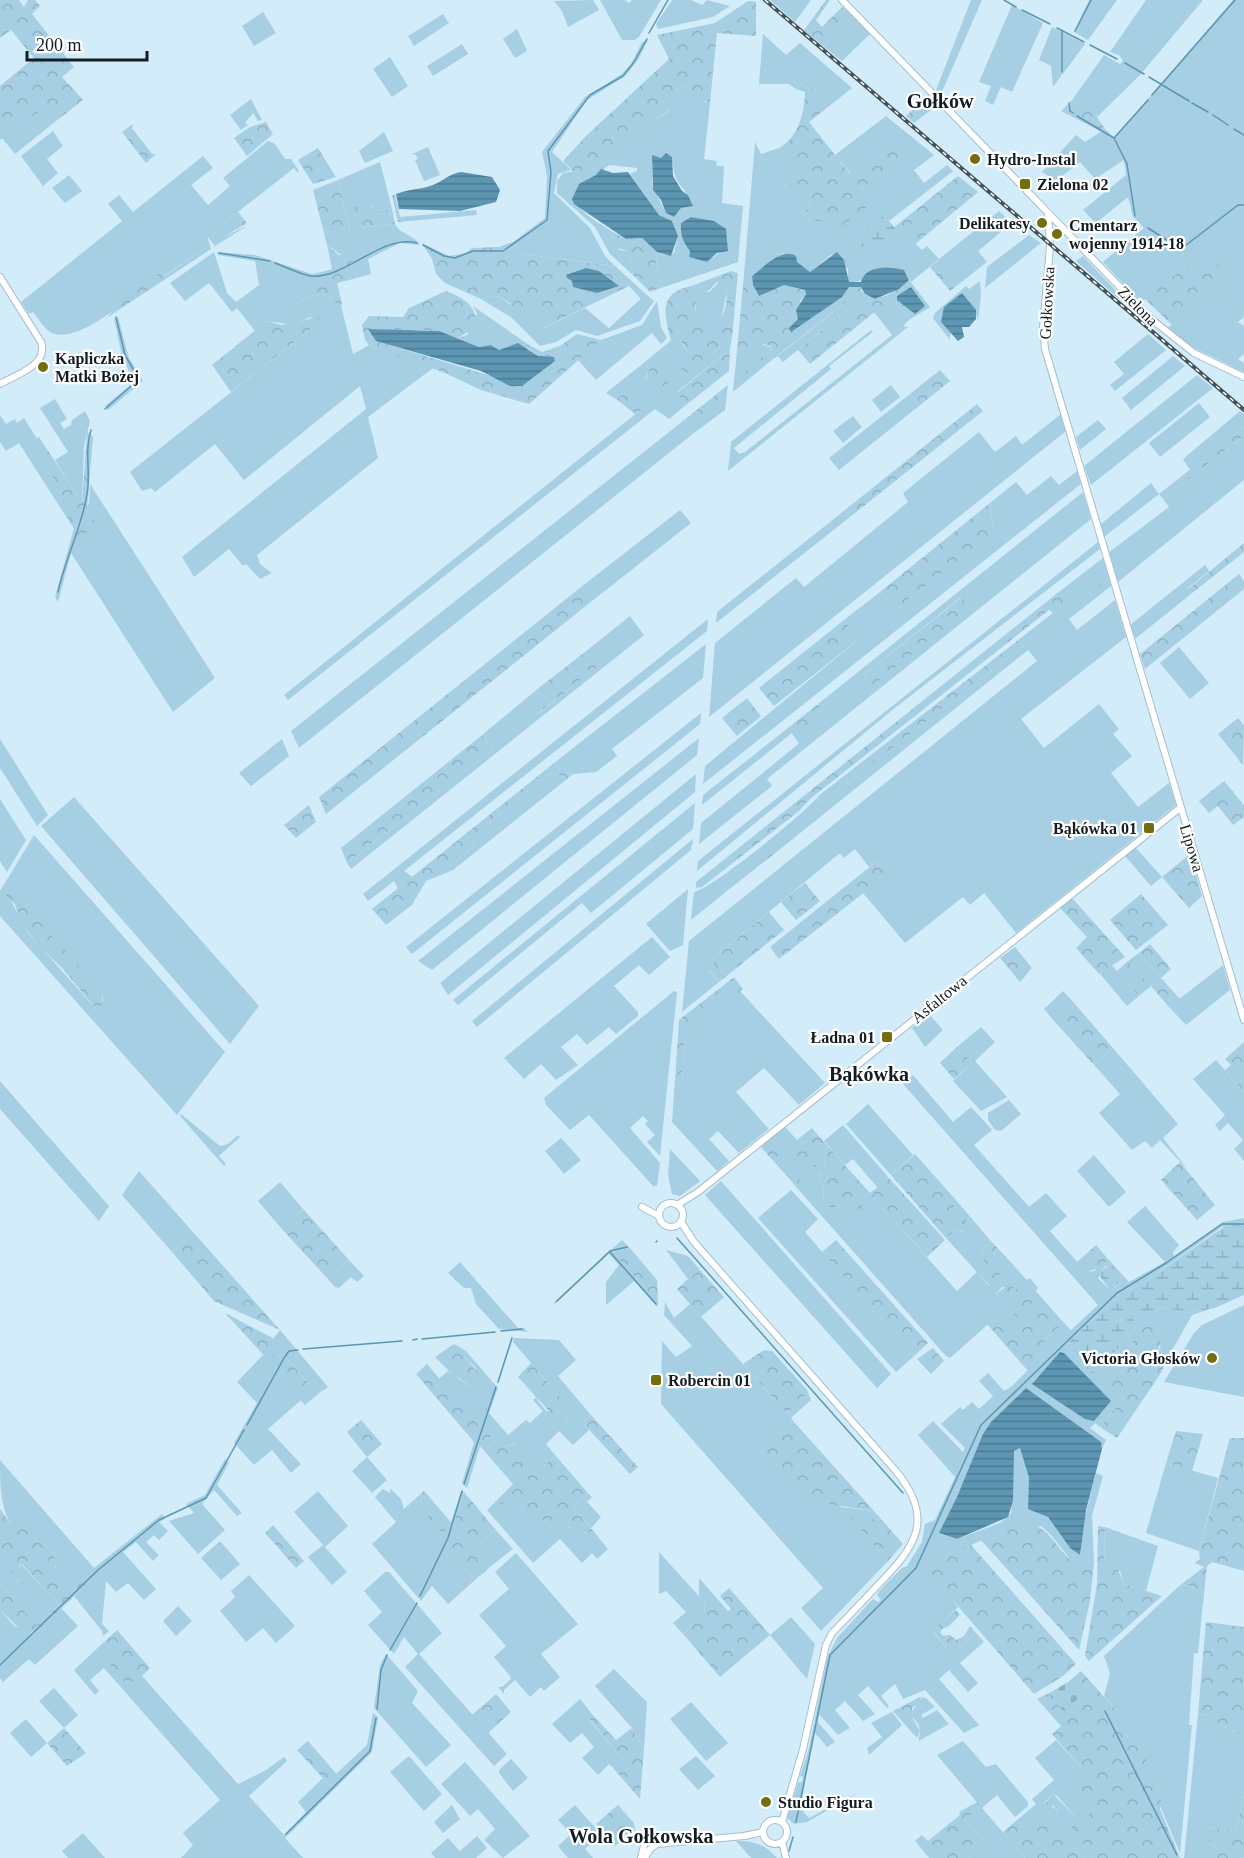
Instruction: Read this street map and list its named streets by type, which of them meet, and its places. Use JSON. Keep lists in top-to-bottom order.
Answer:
{
  "streets": {
    "street": [
      "Gołkowska",
      "Zielona",
      "Lipowa",
      "Asfaltowa"
    ]
  },
  "crossings": [
    ["Gołkowska", "Zielona"],
    ["Gołkowska", "Lipowa"],
    ["Lipowa", "Asfaltowa"]
  ],
  "districts": ["Gołków", "Bąkówka", "Wola Gołkowska"],
  "places": {
    "other": [
      "Hydro-Instal",
      "Delikatesy",
      "Cmentarz wojenny 1914-18",
      "Kapliczka Matki Bożej",
      "Victoria Głosków",
      "Studio Figura"
    ],
    "transit": [
      "Zielona 02",
      "Bąkówka 01",
      "Ładna 01",
      "Robercin 01"
    ]
  },
  "scale_bar": "200 m"
}
